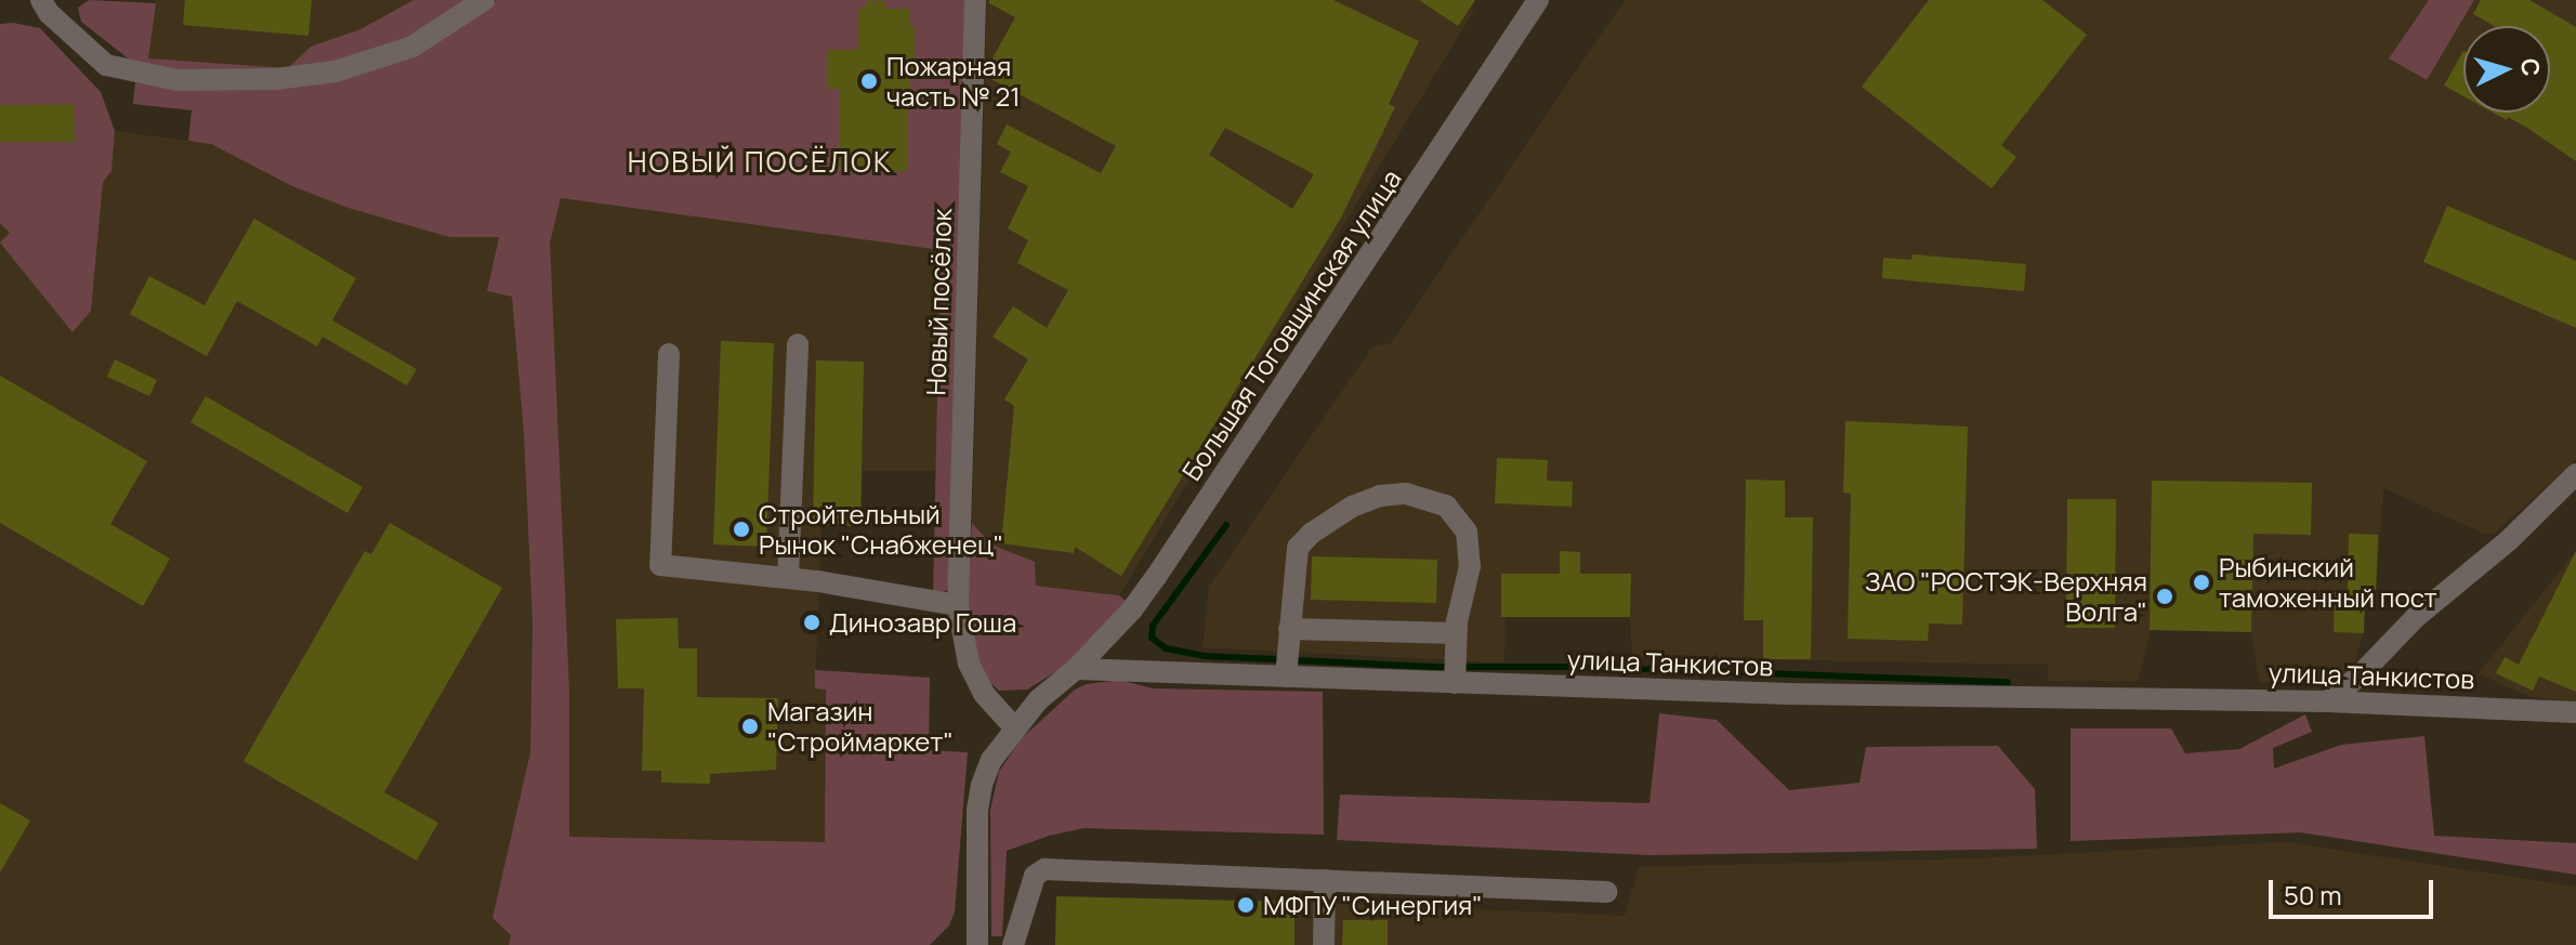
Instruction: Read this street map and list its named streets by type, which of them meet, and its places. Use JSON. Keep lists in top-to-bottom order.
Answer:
{
  "streets": {
    "street": ["Новый посёлок", "Большая Тоговщинская улица", "улица Танкистов"]
  },
  "crossings": [
    ["Большая Тоговщинская улица", "улица Танкистов"]
  ],
  "districts": ["НОВЫЙ ПОСЁЛОК"],
  "places": [
    "Пожарная часть № 21",
    "Стройтельный Рынок \"Снабженец\"",
    "Рыбинский таможенный пост",
    "ЗАО \"РОСТЭК-Верхняя Волга\"",
    "Динозавр Гоша",
    "Магазин \"Строймаркет\"",
    "МФПУ \"Синергия\""
  ],
  "scale_bar": "50 m",
  "north": "right"
}
